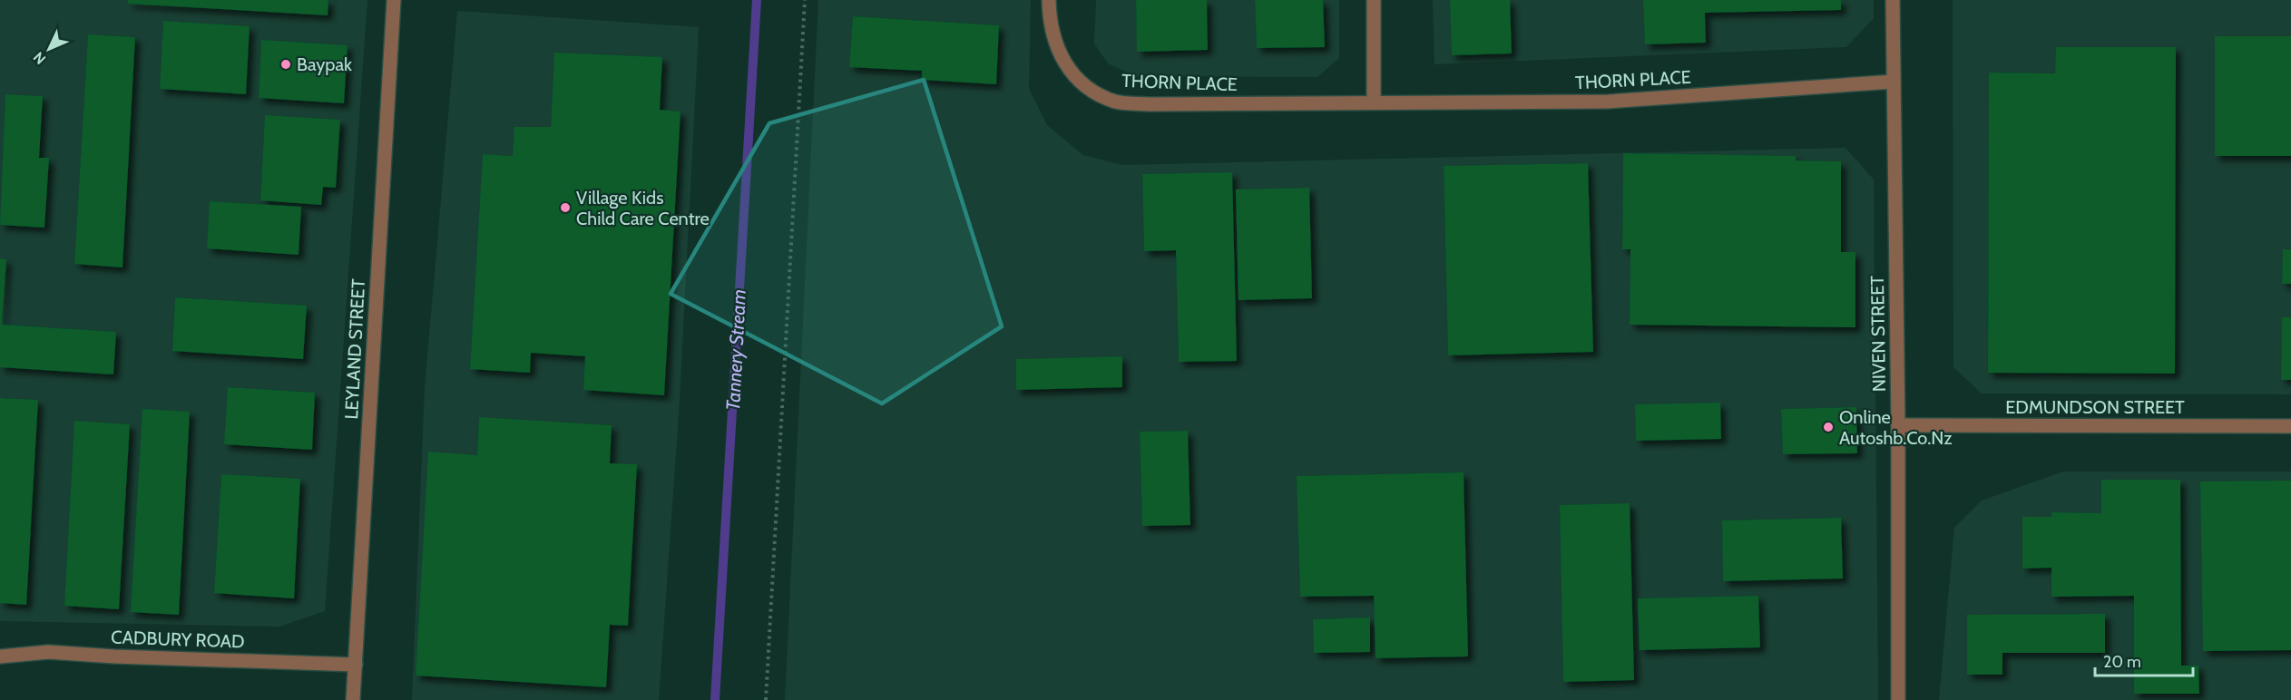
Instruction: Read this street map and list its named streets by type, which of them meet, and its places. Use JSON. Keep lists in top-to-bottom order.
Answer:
{
  "streets": {
    "street": [
      "THORN PLACE",
      "NIVEN STREET",
      "LEYLAND STREET",
      "EDMUNDSON STREET",
      "CADBURY ROAD"
    ]
  },
  "crossings": [
    ["THORN PLACE", "NIVEN STREET"],
    ["NIVEN STREET", "EDMUNDSON STREET"],
    ["LEYLAND STREET", "CADBURY ROAD"]
  ],
  "water": ["Tannery Stream"],
  "places": ["Baypak", "Village Kids Child Care Centre", "Online Autoshb.Co.Nz"],
  "scale_bar": "20 m",
  "north": "bottom left"
}
